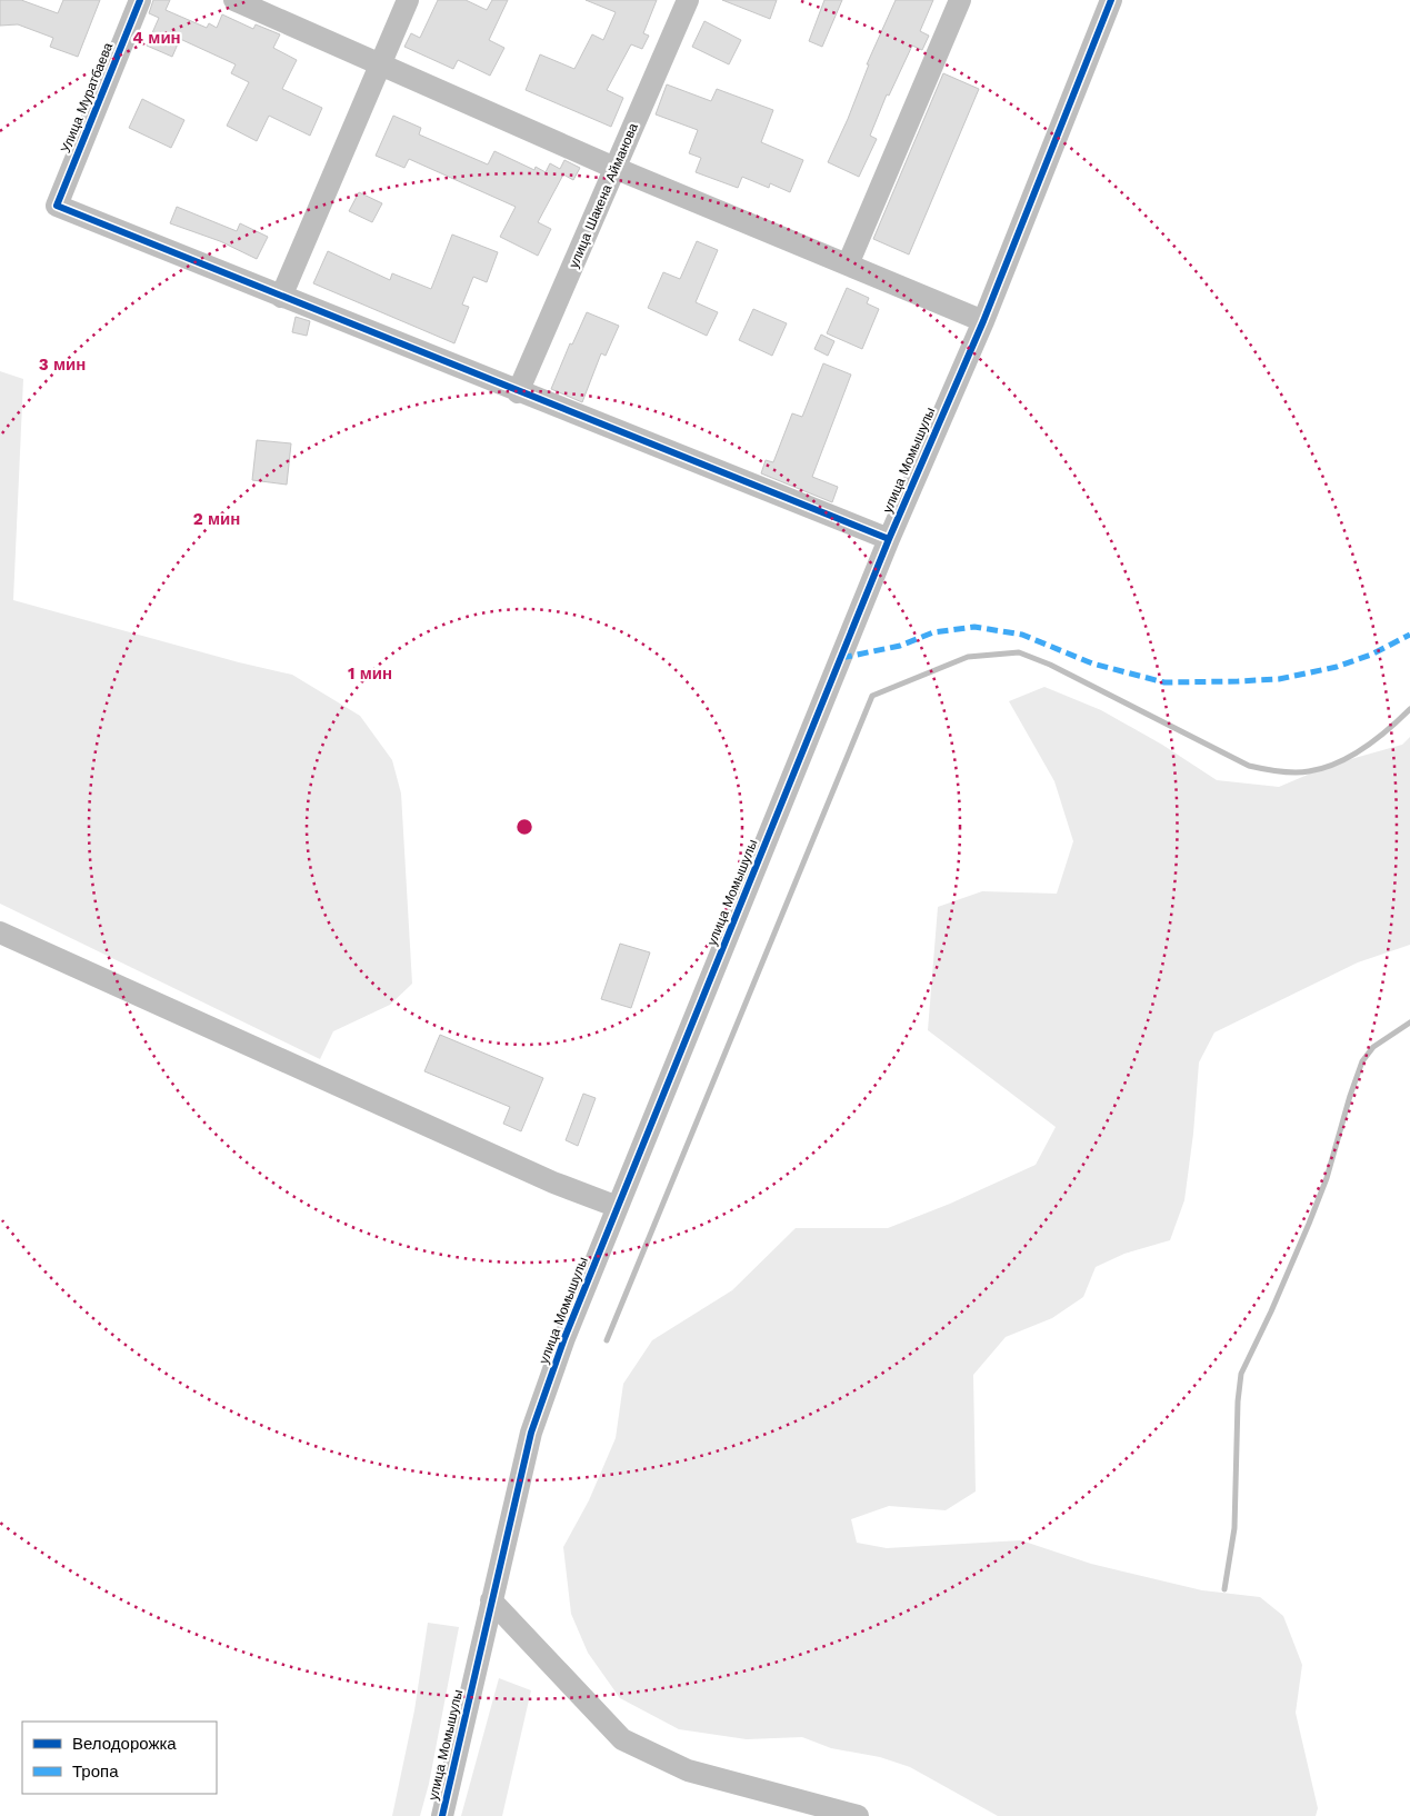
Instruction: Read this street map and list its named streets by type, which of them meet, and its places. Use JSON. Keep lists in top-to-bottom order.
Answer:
{
  "streets": {
    "street": ["Улица Муратбаева", "улица Шакена Айманова", "улица Момышулы"]
  },
  "legend": ["Велодорожка", "Тропа"],
  "rings": [
    "4 мин",
    "3 мин",
    "2 мин",
    "1 мин"
  ]
}
